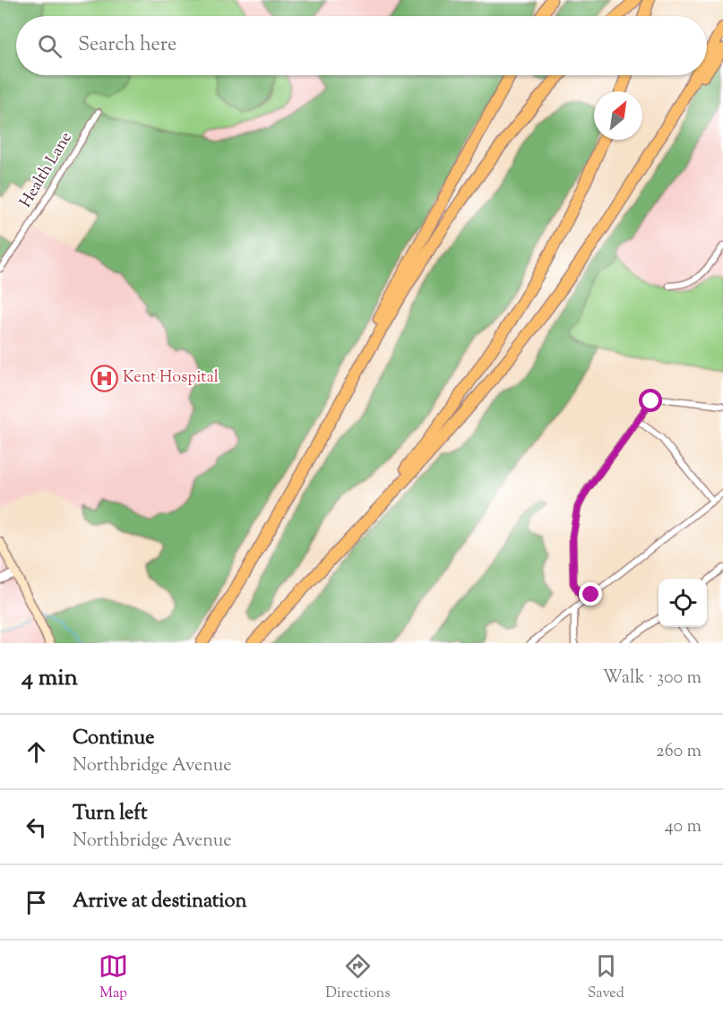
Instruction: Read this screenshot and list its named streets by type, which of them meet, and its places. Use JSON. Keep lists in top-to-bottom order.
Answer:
{
  "streets": {
    "street": ["Health Lane"]
  },
  "places": {
    "hospital": ["Kent Hospital"]
  },
  "north": "top right",
  "page": {
    "search": "Search here",
    "heading": ["4 min", "Walk · 300 m"],
    "list": [
      ["Continue", "Northbridge Avenue", "260 m"],
      ["Turn left", "Northbridge Avenue", "40 m"],
      "Arrive at destination"
    ],
    "nav": ["Map", "Directions", "Saved"]
  }
}
